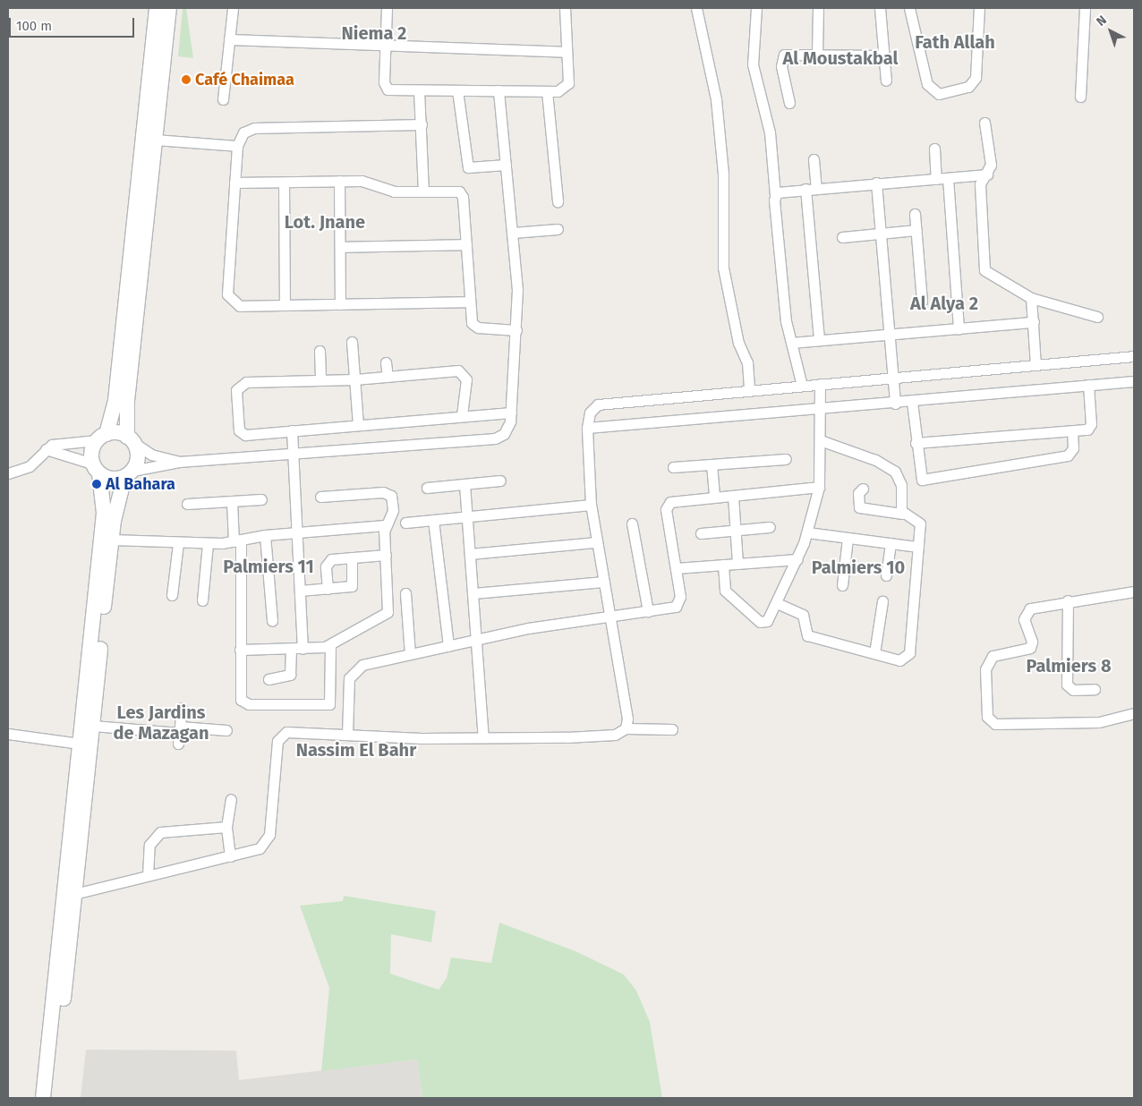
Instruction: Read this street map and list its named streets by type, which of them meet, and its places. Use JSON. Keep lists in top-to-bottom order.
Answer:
{
  "districts": [
    "Niema 2",
    "Fath Allah",
    "Al Moustakbal",
    "Lot. Jnane",
    "Al Alya 2",
    "Palmiers 11",
    "Palmiers 10",
    "Palmiers 8",
    "Les Jardins de Mazagan",
    "Nassim El Bahr"
  ],
  "places": ["Café Chaimaa", "Al Bahara"],
  "scale_bar": "100 m",
  "north": "top left"
}
